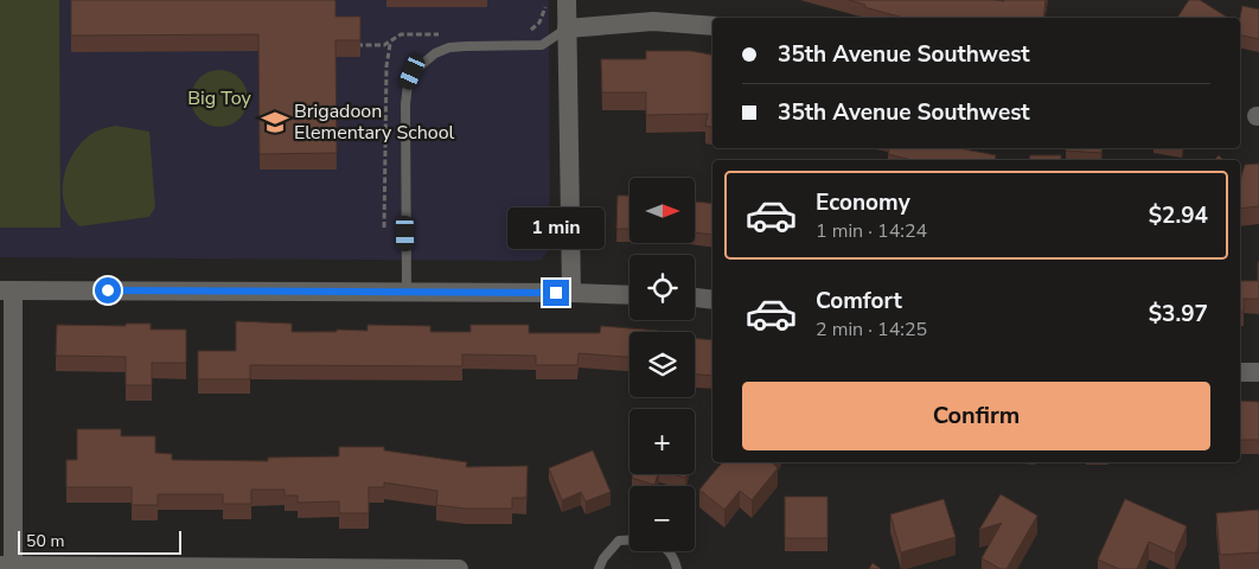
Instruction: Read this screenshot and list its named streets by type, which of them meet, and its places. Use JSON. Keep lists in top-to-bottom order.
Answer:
{
  "parks": ["Big Toy"],
  "places": {
    "school or university": ["Brigadoon Elementary School"]
  },
  "scale_bar": "50 m",
  "north": "right",
  "page": {
    "banner": ["35th Avenue Southwest", "35th Avenue Southwest"],
    "list": [
      {
        "name": "Economy",
        "note": "1 min · 14:24",
        "value": "$2.94"
      },
      {
        "name": "Comfort",
        "note": "2 min · 14:25",
        "value": "$3.97"
      }
    ],
    "map_buttons": ["+", "−"],
    "bubble": "1 min",
    "buttons": "Confirm",
    "scale": "50 m"
  }
}
